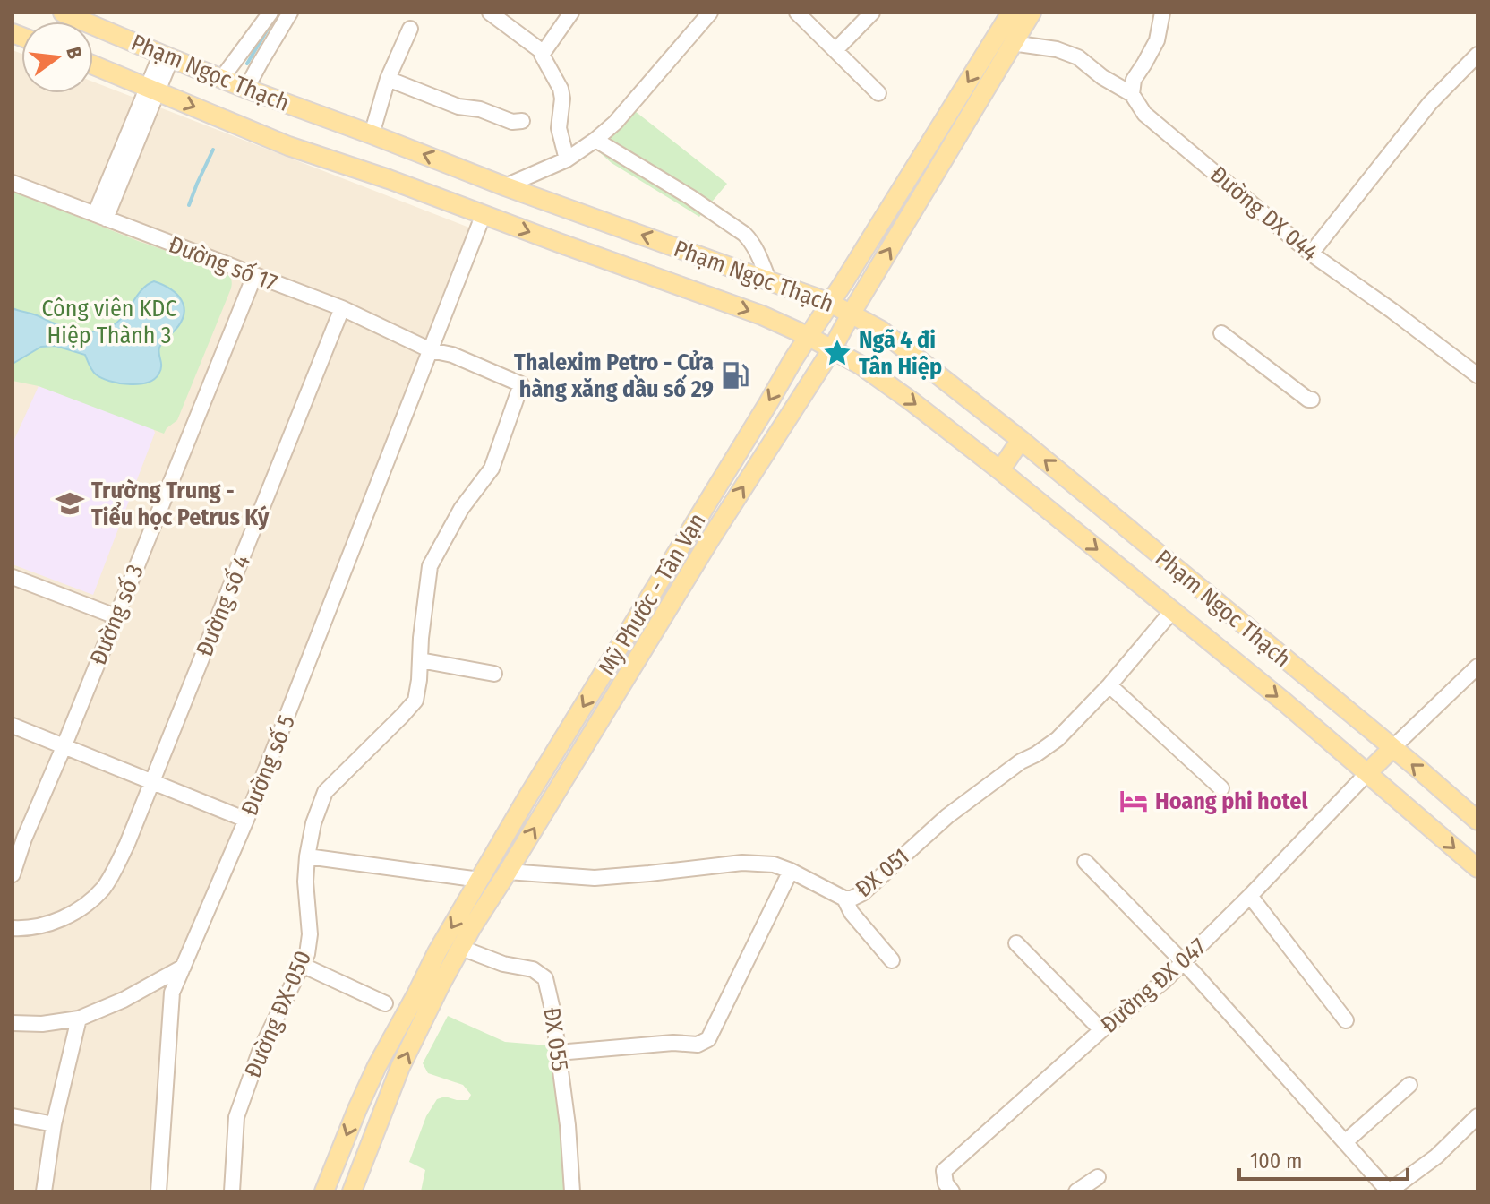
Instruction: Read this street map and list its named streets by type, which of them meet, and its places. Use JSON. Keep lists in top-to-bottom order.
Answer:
{
  "streets": {
    "main road": ["Phạm Ngọc Thạch", "Mỹ Phước - Tân Vạn"],
    "street": [
      "Đường DX 044",
      "Đường số 17",
      "Đường số 4",
      "Đường số 3",
      "Đường số 5",
      "ĐX 051",
      "Đường ĐX 047",
      "Đường ĐX-050",
      "ĐX 055"
    ]
  },
  "crossings": [
    ["Phạm Ngọc Thạch", "Mỹ Phước - Tân Vạn"],
    ["Phạm Ngọc Thạch", "Đường số 5"],
    ["Phạm Ngọc Thạch", "ĐX 051"],
    ["Phạm Ngọc Thạch", "Đường ĐX 047"],
    ["Đường số 17", "Đường số 4"],
    ["Đường số 17", "Đường số 3"],
    ["Đường số 17", "Đường số 5"],
    ["Đường số 17", "Đường ĐX-050"],
    ["Mỹ Phước - Tân Vạn", "ĐX 051"],
    ["Mỹ Phước - Tân Vạn", "ĐX 055"]
  ],
  "parks": ["Công viên KDC Hiệp Thành 3"],
  "places": {
    "place": ["Ngã 4 đi Tân Hiệp"],
    "fuel station": ["Thalexim Petro - Cửa hàng xăng dầu số 29"],
    "school or university": ["Trường Trung - Tiểu học Petrus Ký"],
    "hotel": ["Hoang phi hotel"]
  },
  "scale_bar": "100 m",
  "north": "right"
}
